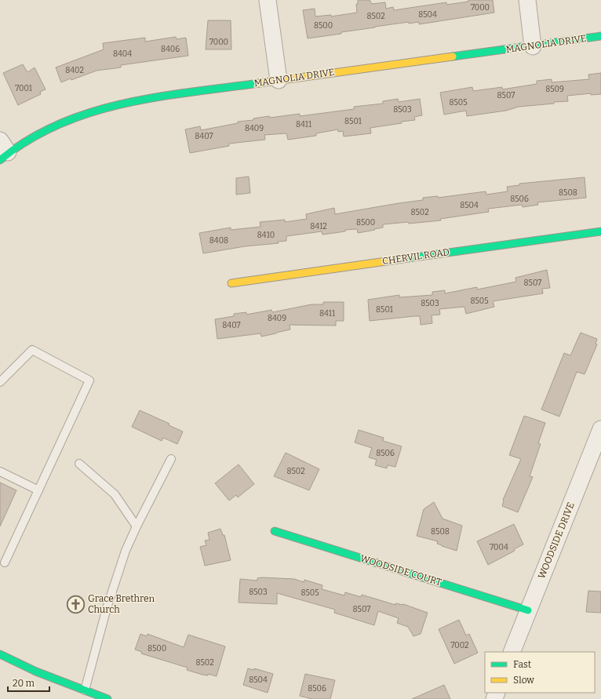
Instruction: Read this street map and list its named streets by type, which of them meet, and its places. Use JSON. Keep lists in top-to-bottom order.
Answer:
{
  "streets": {
    "street": [
      "MAGNOLIA DRIVE",
      "CHERVIL ROAD",
      "WOODSIDE DRIVE",
      "WOODSIDE COURT"
    ]
  },
  "crossings": [
    ["WOODSIDE DRIVE", "WOODSIDE COURT"]
  ],
  "places": {
    "church": ["Grace Brethren Church"]
  },
  "house_numbers": [
    "7000",
    "8504",
    "8502",
    "8500",
    "7000",
    "8406",
    "8404",
    "8402",
    "7001",
    "8509",
    "8507",
    "8505",
    "8503",
    "8501",
    "8411",
    "8409",
    "8407",
    "8508",
    "8506",
    "8504",
    "8502",
    "8500",
    "8412",
    "8410",
    "8408",
    "8507",
    "8505",
    "8503",
    "8501",
    "8411",
    "8409",
    "8407",
    "8506",
    "8502",
    "8508",
    "7004",
    "8503",
    "8505",
    "8507",
    "7002",
    "8500",
    "8502",
    "8504",
    "8506"
  ],
  "legend": ["Fast", "Slow"],
  "scale_bar": "20 m"
}
